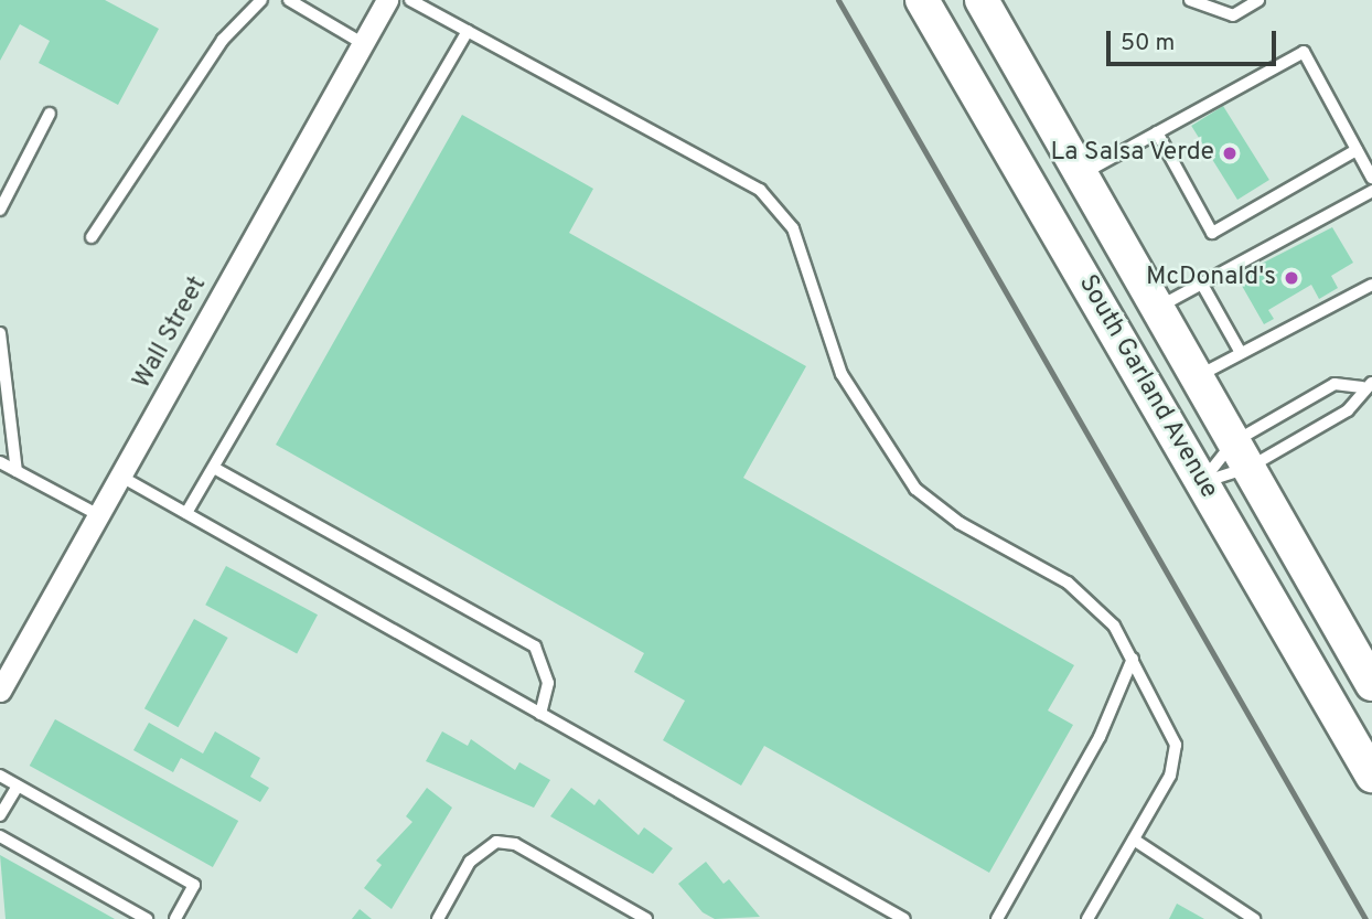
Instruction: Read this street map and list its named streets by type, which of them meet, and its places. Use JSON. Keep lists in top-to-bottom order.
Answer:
{
  "streets": {
    "main road": ["South Garland Avenue"],
    "street": ["Wall Street"]
  },
  "places": ["La Salsa Verde", "McDonald's"],
  "scale_bar": "50 m"
}
